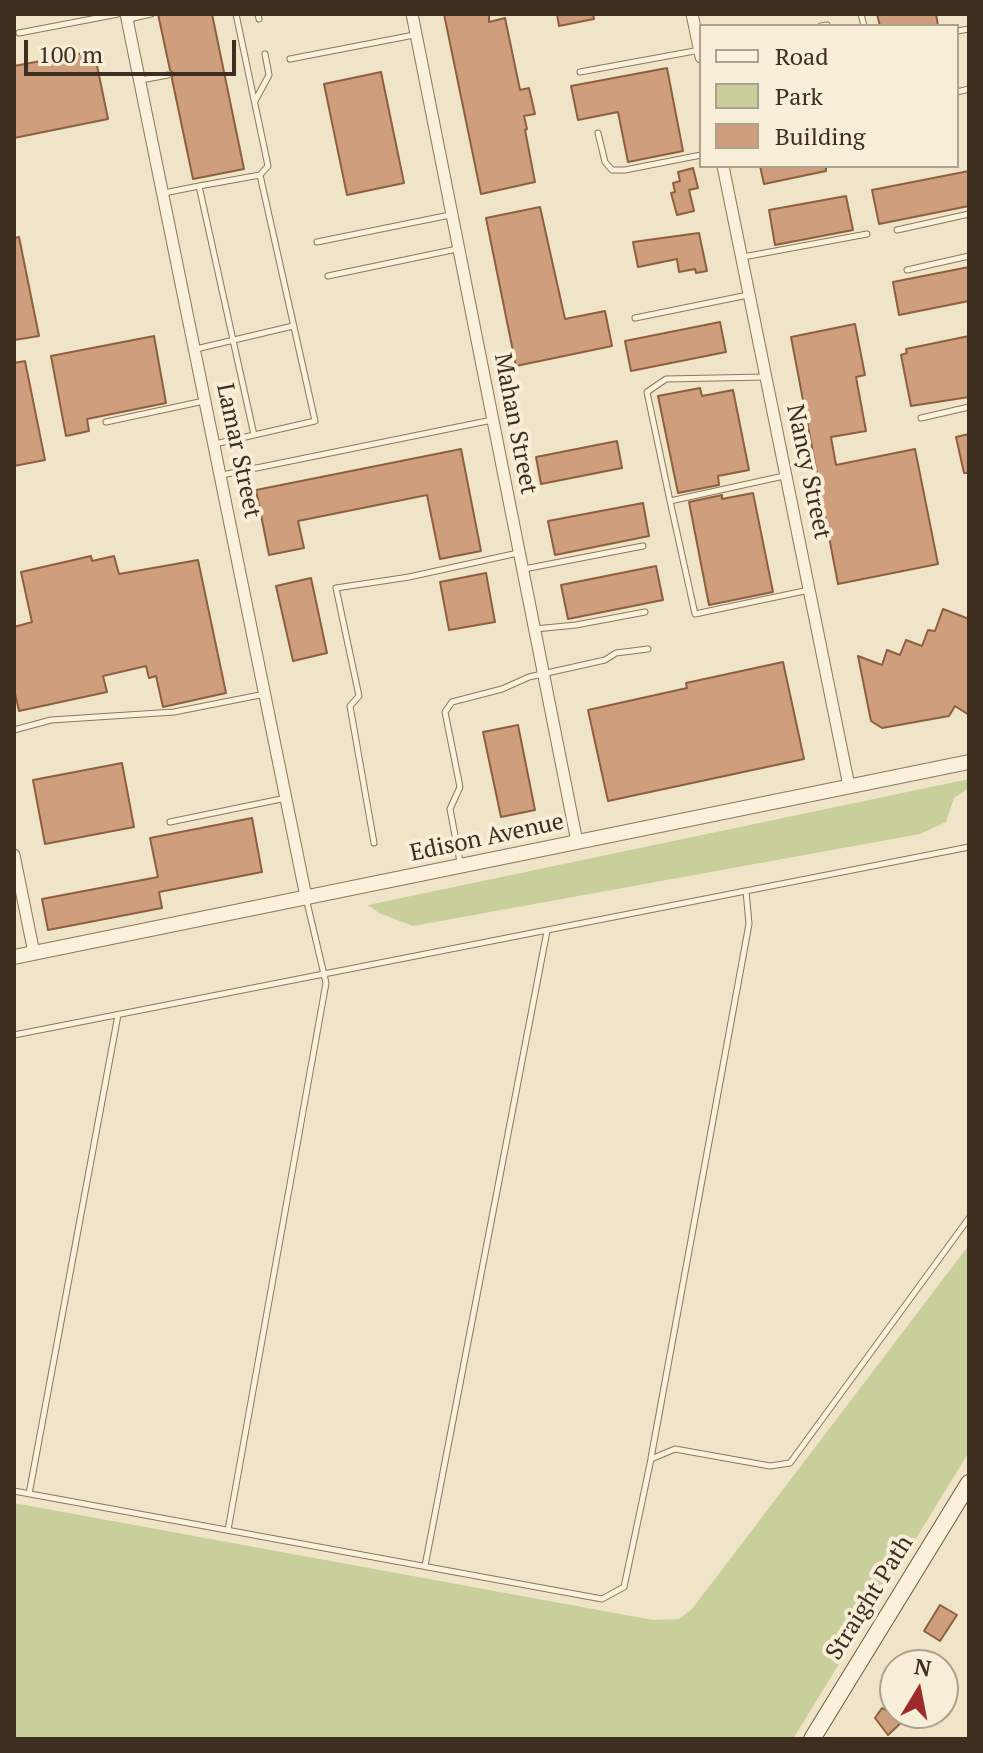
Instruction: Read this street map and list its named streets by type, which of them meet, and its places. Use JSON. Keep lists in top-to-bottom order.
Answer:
{
  "streets": {
    "main road": ["Straight Path"],
    "street": [
      "Mahan Street",
      "Lamar Street",
      "Nancy Street",
      "Edison Avenue"
    ]
  },
  "crossings": [
    ["Mahan Street", "Edison Avenue"],
    ["Lamar Street", "Edison Avenue"],
    ["Nancy Street", "Edison Avenue"]
  ],
  "legend": ["Road", "Park", "Building"],
  "scale_bar": "100 m",
  "north": "top"
}
